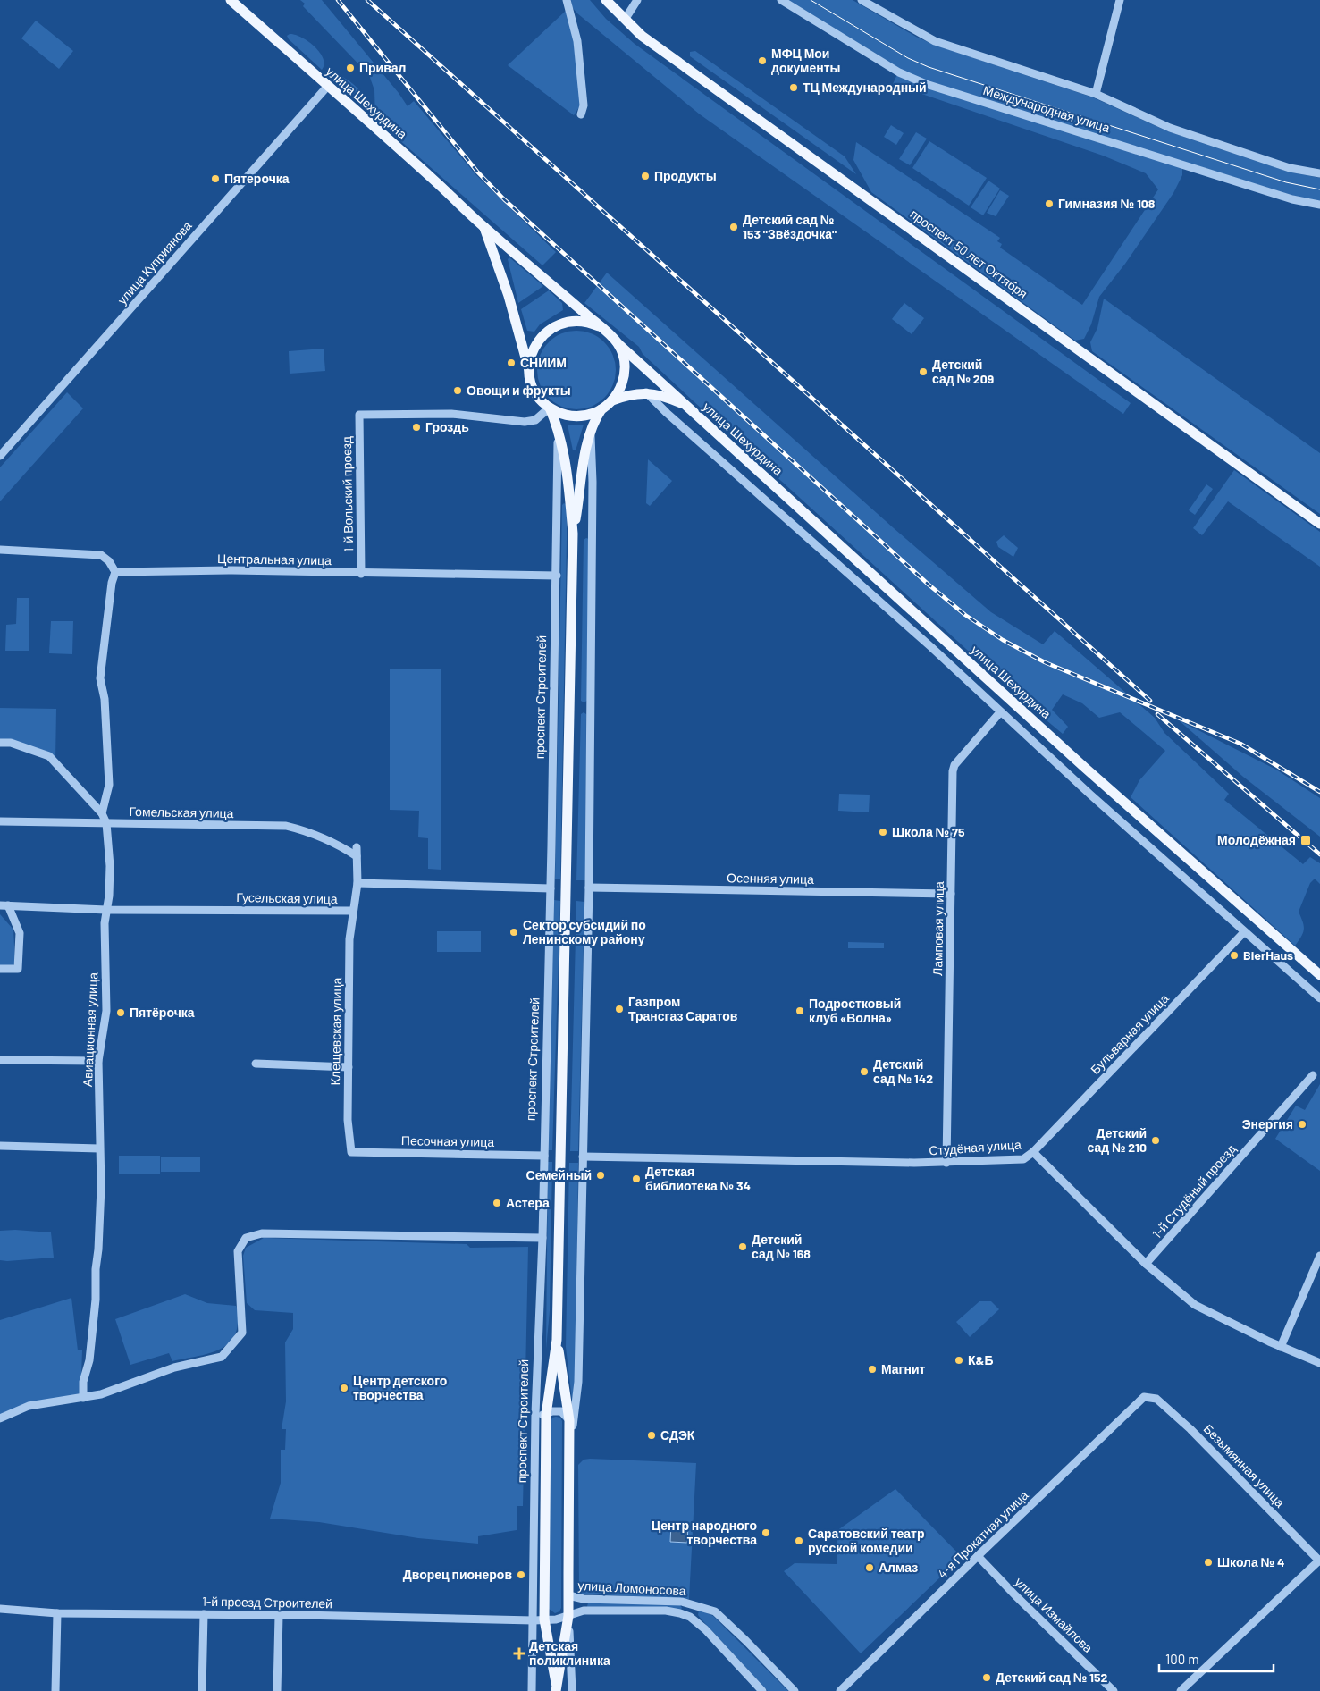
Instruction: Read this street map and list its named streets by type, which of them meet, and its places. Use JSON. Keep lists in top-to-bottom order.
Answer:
{
  "streets": {
    "main road": ["улица Шехурдина", "проспект 50 лет Октября", "проспект Строителей"],
    "street": [
      "Международная улица",
      "улица Куприянова",
      "1-й Вольский проезд",
      "Центральная улица",
      "Гомельская улица",
      "Осенняя улица",
      "Гусельская улица",
      "Ламповая улица",
      "Авиационная улица",
      "Клещевская улица",
      "Бульварная улица",
      "Песочная улица",
      "Студёная улица",
      "1-й Студёный проезд",
      "Безымянная улица",
      "4-я Прокатная улица",
      "улица Ломоносова",
      "1-й проезд Строителей",
      "улица Измайлова"
    ]
  },
  "crossings": [
    ["улица Шехурдина", "улица Куприянова"],
    ["улица Шехурдина", "1-й Вольский проезд"],
    ["улица Шехурдина", "проспект Строителей"],
    ["1-й Вольский проезд", "Центральная улица"],
    ["1-й Вольский проезд", "проспект Строителей"],
    ["Центральная улица", "проспект Строителей"],
    ["проспект Строителей", "Осенняя улица"],
    ["проспект Строителей", "Песочная улица"],
    ["проспект Строителей", "Студёная улица"],
    ["проспект Строителей", "улица Ломоносова"],
    ["проспект Строителей", "1-й проезд Строителей"],
    ["Гомельская улица", "Авиационная улица"],
    ["Осенняя улица", "Ламповая улица"],
    ["Гусельская улица", "Авиационная улица"],
    ["Гусельская улица", "Клещевская улица"],
    ["Ламповая улица", "Студёная улица"],
    ["Клещевская улица", "Песочная улица"],
    ["Бульварная улица", "Студёная улица"],
    ["Студёная улица", "1-й Студёный проезд"],
    ["Безымянная улица", "4-я Прокатная улица"],
    ["4-я Прокатная улица", "улица Измайлова"],
    ["улица Ломоносова", "1-й проезд Строителей"]
  ],
  "places": {
    "other": [
      "МФЦ Мои документы",
      "Привал",
      "ТЦ Международный",
      "Продукты",
      "Пятерочка",
      "Гимназия № 108",
      "Детский сад № 153 \"Звёздочка\"",
      "СНИИМ",
      "Детский сад № 209",
      "Овощи и фрукты",
      "Гроздь",
      "Школа № 75",
      "Сектор субсидий по Ленинскому району",
      "BierHaus",
      "Газпром Трансгаз Саратов",
      "Подростковый клуб «Волна»",
      "Пятёрочка",
      "Детский сад № 142",
      "Энергия",
      "Детский сад № 210",
      "Семейный",
      "Детская библиотека № 34",
      "Астера",
      "Детский сад № 168",
      "К&Б",
      "Магнит",
      "Центр детского творчества",
      "СДЭК",
      "Центр народного творчества",
      "Саратовский театр русской комедии",
      "Школа № 4",
      "Алмаз",
      "Дворец пионеров",
      "Детский сад № 152"
    ],
    "transit": ["Молодёжная"],
    "health": ["Детская поликлиника"]
  },
  "scale_bar": "100 m"
}
